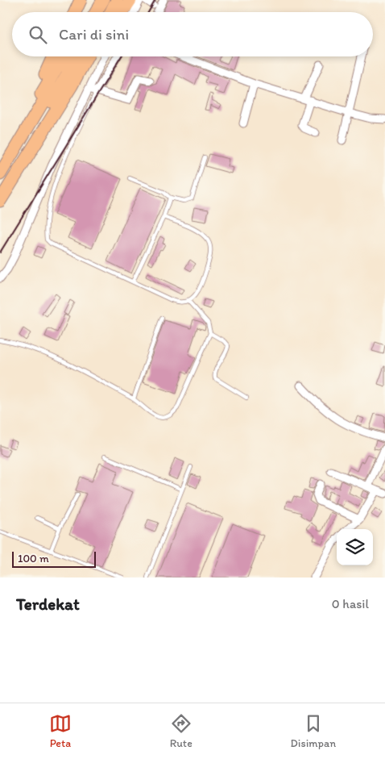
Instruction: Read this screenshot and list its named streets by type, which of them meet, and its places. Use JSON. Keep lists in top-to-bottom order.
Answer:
{
  "scale_bar": "100 m",
  "page": {
    "search": "Cari di sini",
    "scale": "100 m",
    "heading": ["Terdekat", "0 hasil"],
    "nav": ["Peta", "Rute", "Disimpan"]
  }
}
